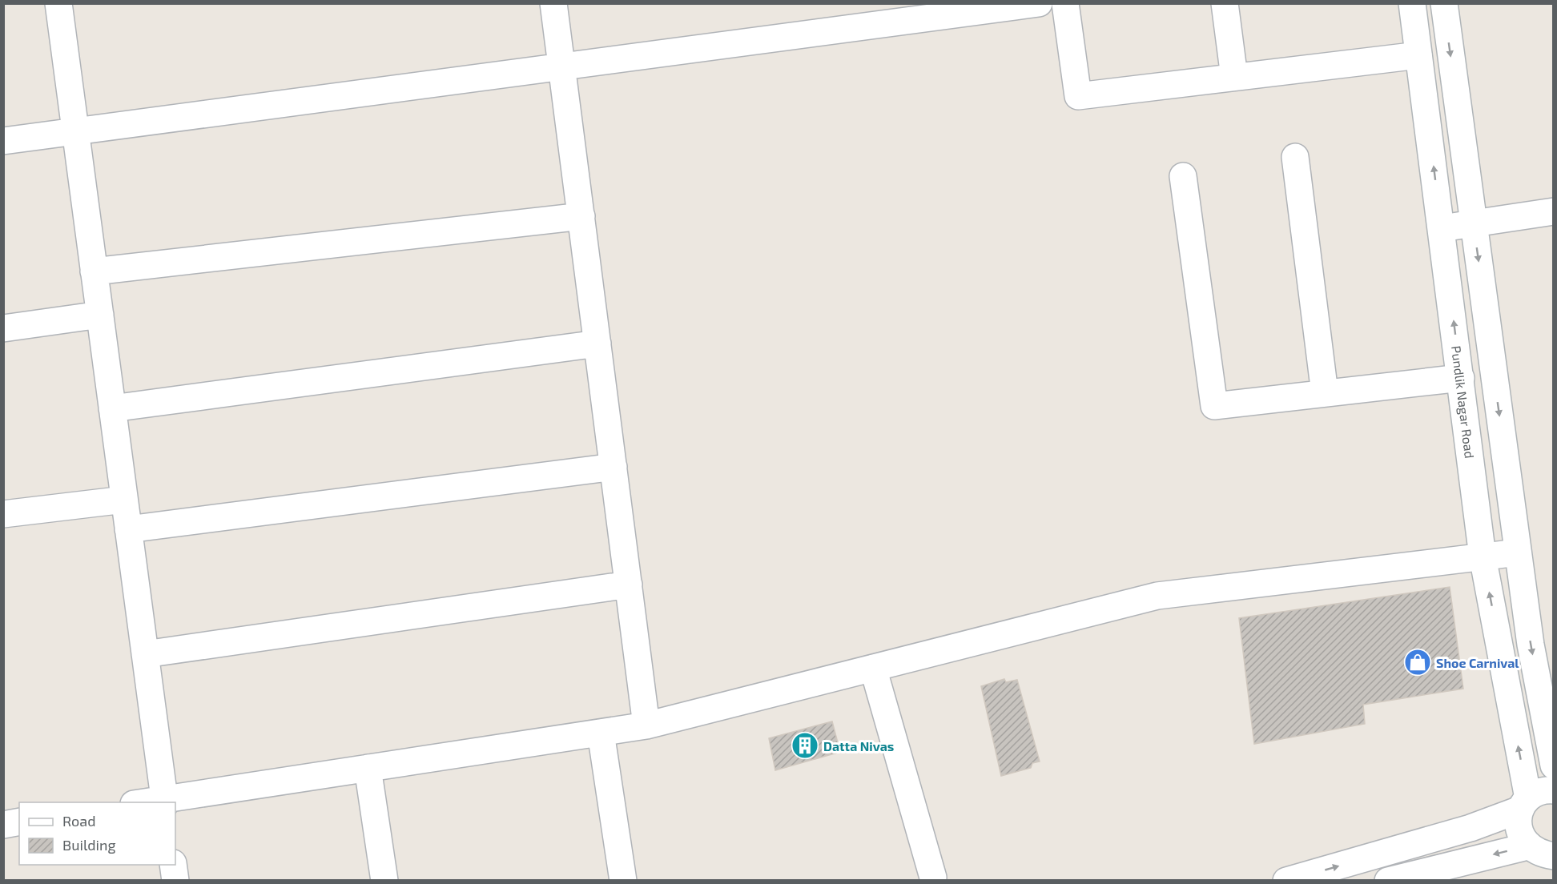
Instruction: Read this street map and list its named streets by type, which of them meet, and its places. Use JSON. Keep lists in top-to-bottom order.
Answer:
{
  "streets": {
    "street": ["Pundlik Nagar Road"]
  },
  "places": {
    "shop": ["Shoe Carnival"],
    "building": ["Datta Nivas"]
  },
  "legend": ["Road", "Building"]
}
